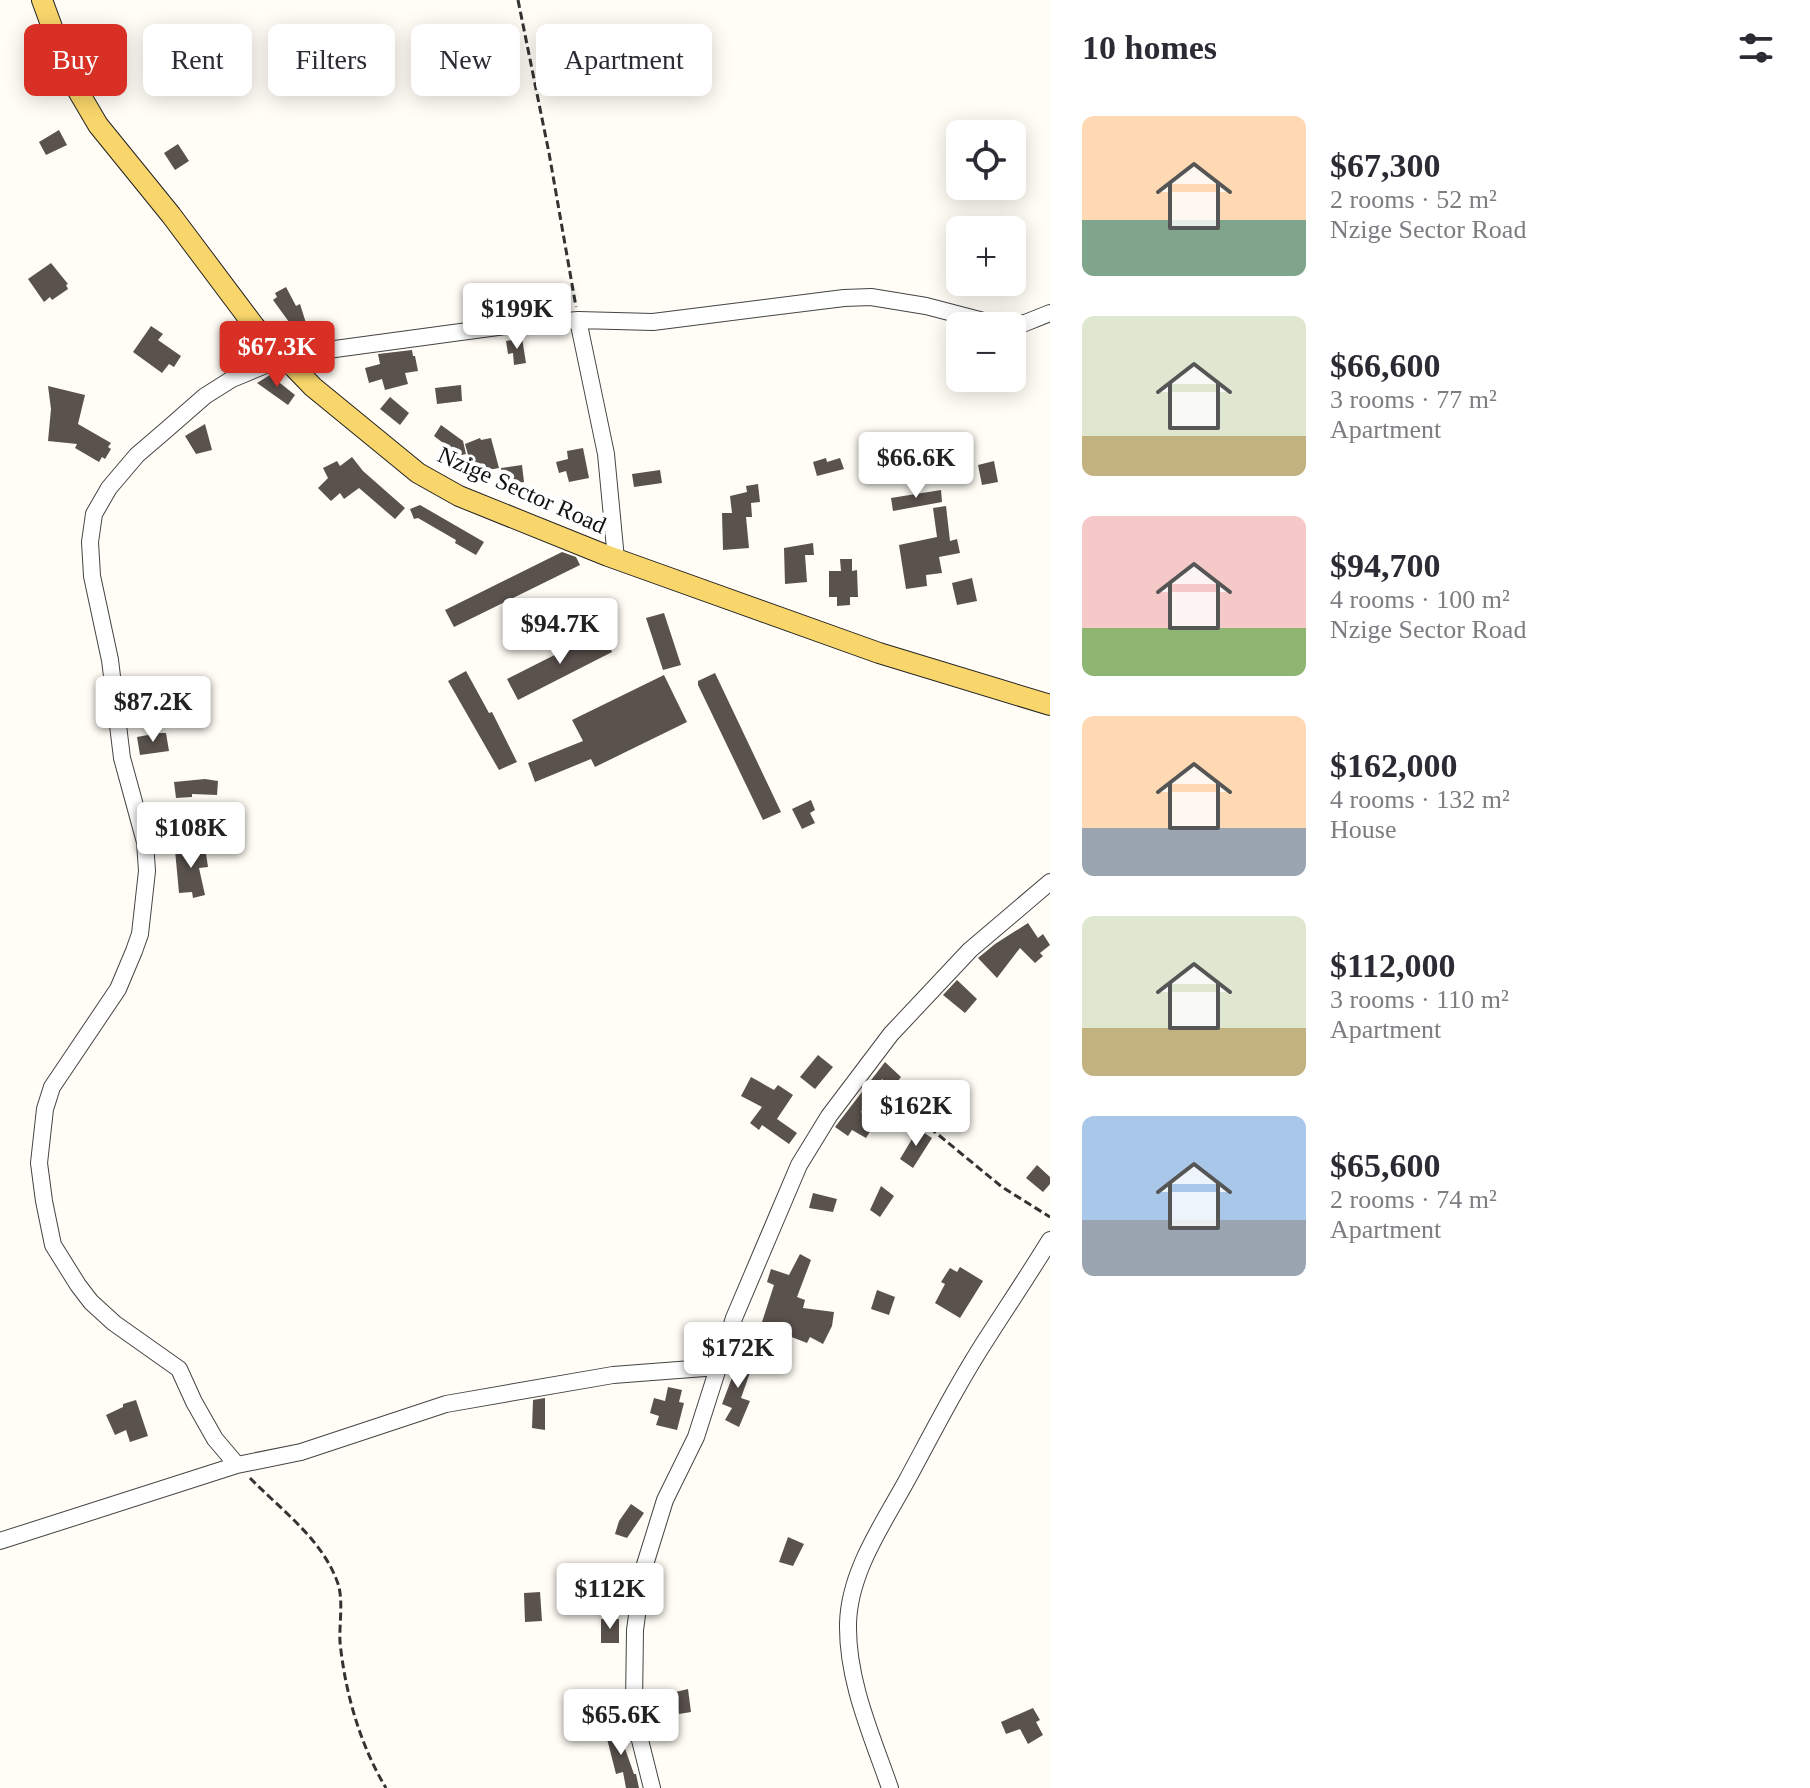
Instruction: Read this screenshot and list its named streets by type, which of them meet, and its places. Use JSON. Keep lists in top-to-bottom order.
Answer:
{
  "streets": {
    "main road": ["Nzige Sector Road"]
  },
  "page": {
    "heading": "10 homes",
    "chip": [
      "Buy",
      "Rent",
      "Filters",
      "New",
      "Apartment"
    ],
    "list": [
      {
        "name": "$67,300",
        "note": "2 rooms · 52 m² · Nzige Sector Road"
      },
      {
        "name": "$66,600",
        "note": "3 rooms · 77 m² · Apartment"
      },
      {
        "name": "$94,700",
        "note": "4 rooms · 100 m² · Nzige Sector Road"
      },
      {
        "name": "$162,000",
        "note": "4 rooms · 132 m² · House"
      },
      {
        "name": "$112,000",
        "note": "3 rooms · 110 m² · Apartment"
      },
      {
        "name": "$65,600",
        "note": "2 rooms · 74 m² · Apartment"
      }
    ],
    "map_buttons": ["+", "−"],
    "price": [
      "$199K",
      "$67.3K",
      "$66.6K",
      "$94.7K",
      "$87.2K",
      "$108K",
      "$162K",
      "$172K",
      "$112K",
      "$65.6K"
    ]
  }
}
